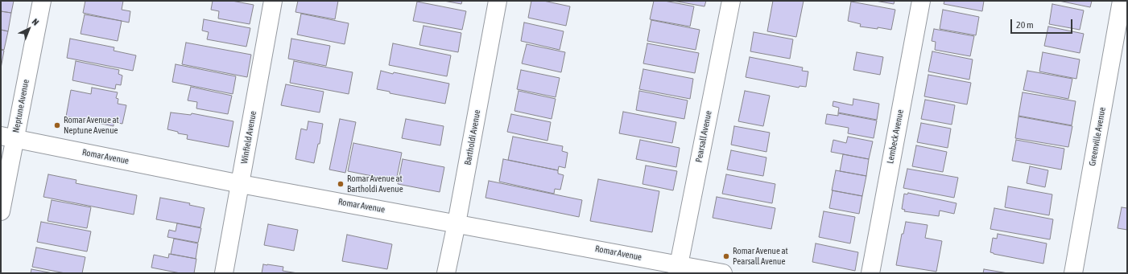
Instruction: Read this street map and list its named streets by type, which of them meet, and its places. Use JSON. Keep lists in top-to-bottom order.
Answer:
{
  "streets": {
    "street": [
      "Neptune Avenue",
      "Pearsall Avenue",
      "Lembeck Avenue",
      "Greenville Avenue",
      "Winfield Avenue",
      "Bartholdi Avenue",
      "Romar Avenue"
    ]
  },
  "crossings": [
    ["Neptune Avenue", "Romar Avenue"],
    ["Pearsall Avenue", "Romar Avenue"],
    ["Winfield Avenue", "Romar Avenue"],
    ["Bartholdi Avenue", "Romar Avenue"]
  ],
  "places": ["Romar Avenue at Neptune Avenue", "Romar Avenue at Bartholdi Avenue", "Romar Avenue at Pearsall Avenue"],
  "scale_bar": "20 m",
  "north": "top right"
}
